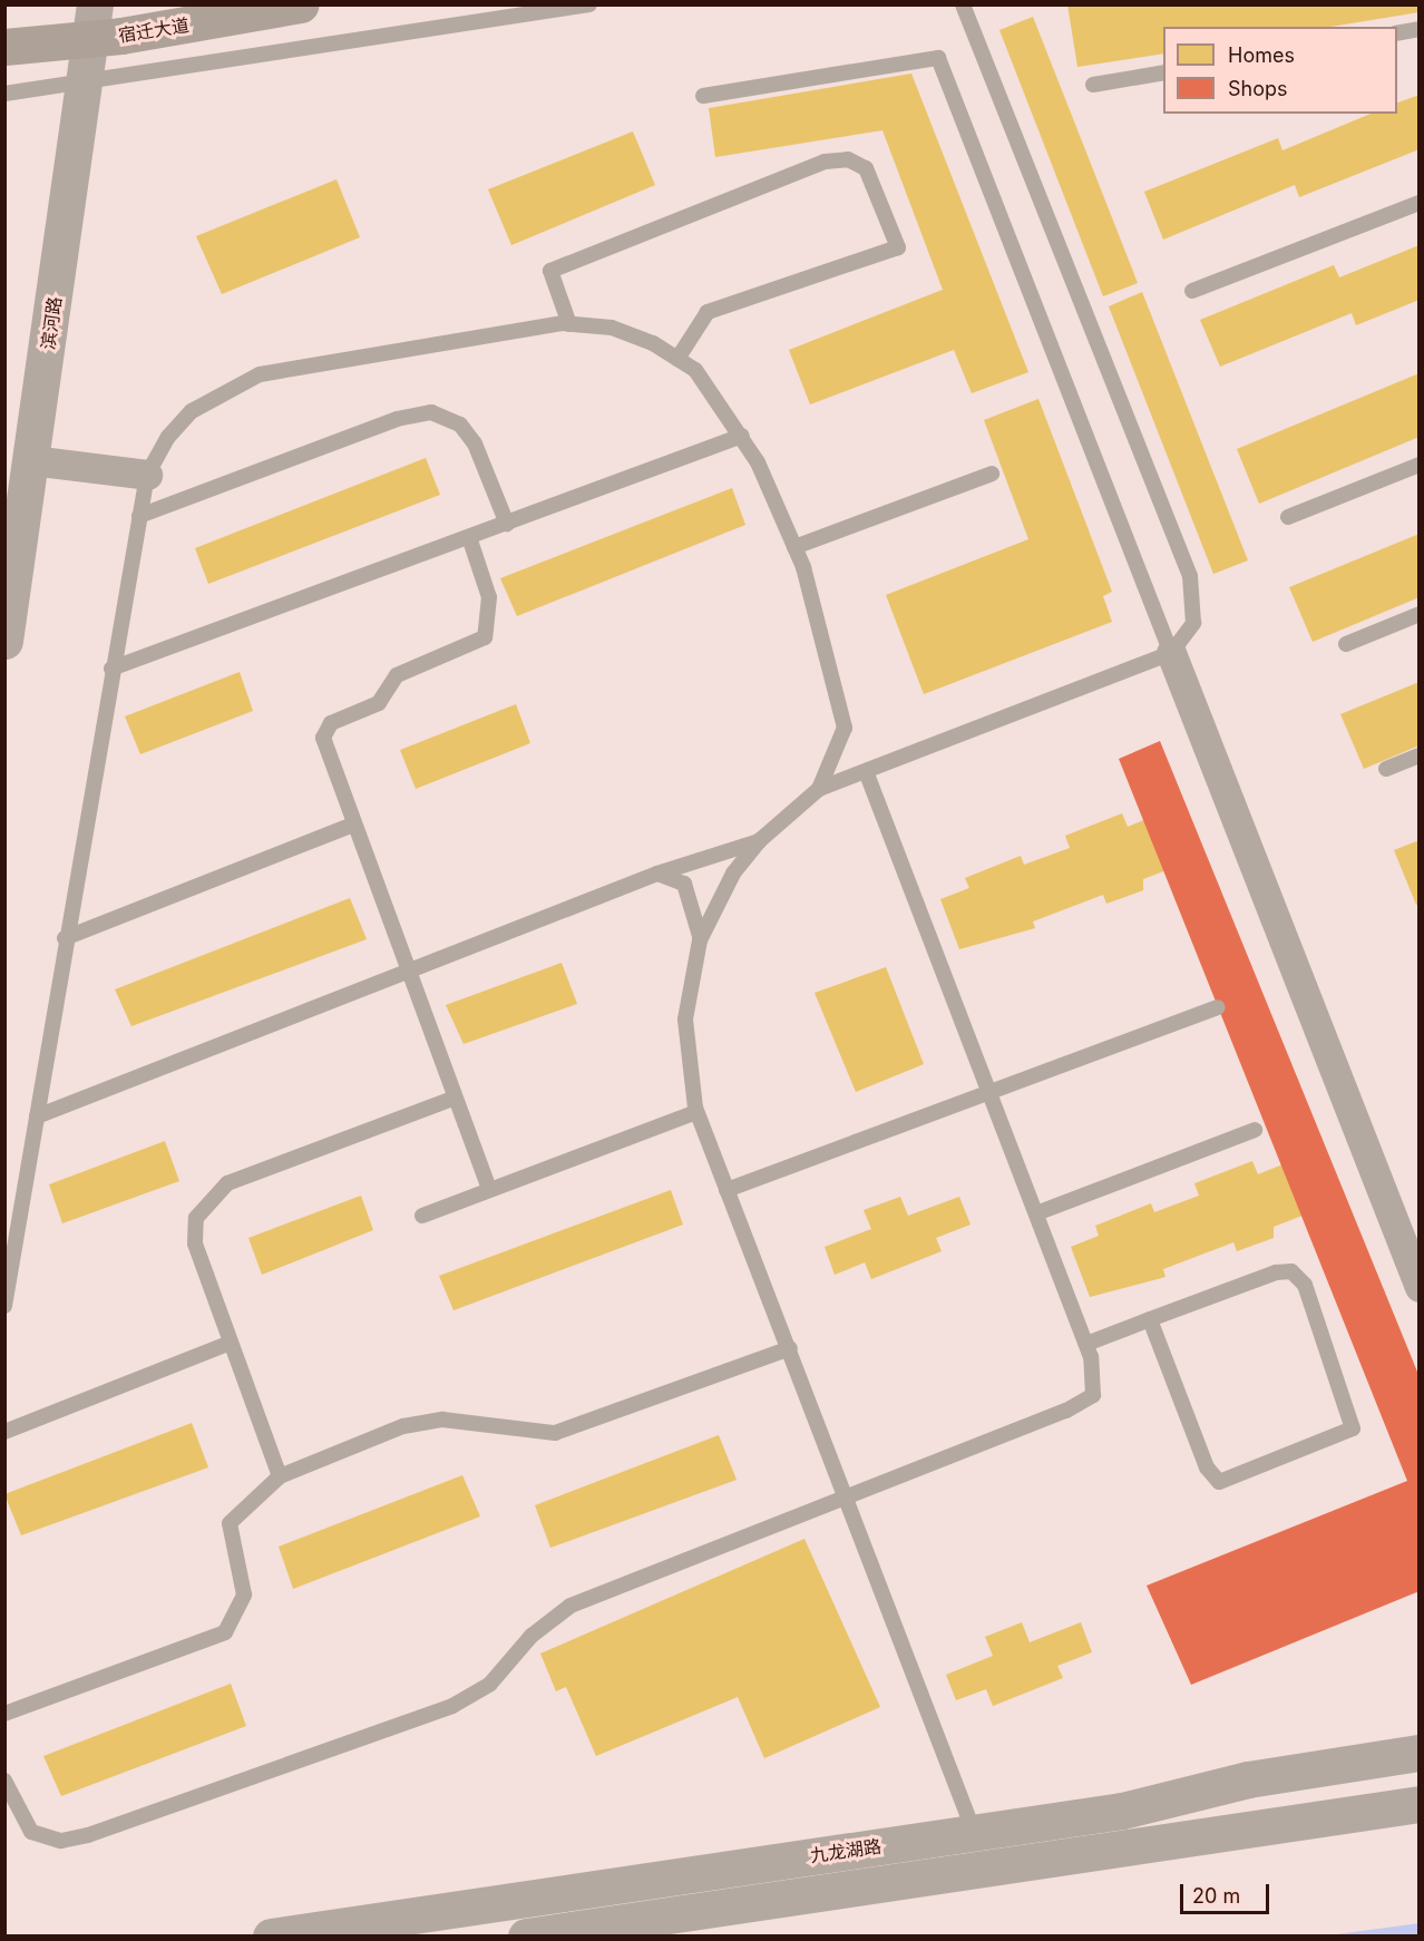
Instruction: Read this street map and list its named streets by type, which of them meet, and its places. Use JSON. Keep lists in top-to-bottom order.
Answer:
{
  "streets": {
    "main road": ["宿迁大道"],
    "street": ["滨河路", "九龙湖路"]
  },
  "crossings": [
    ["宿迁大道", "滨河路"]
  ],
  "legend": ["Homes", "Shops"],
  "scale_bar": "20 m"
}
